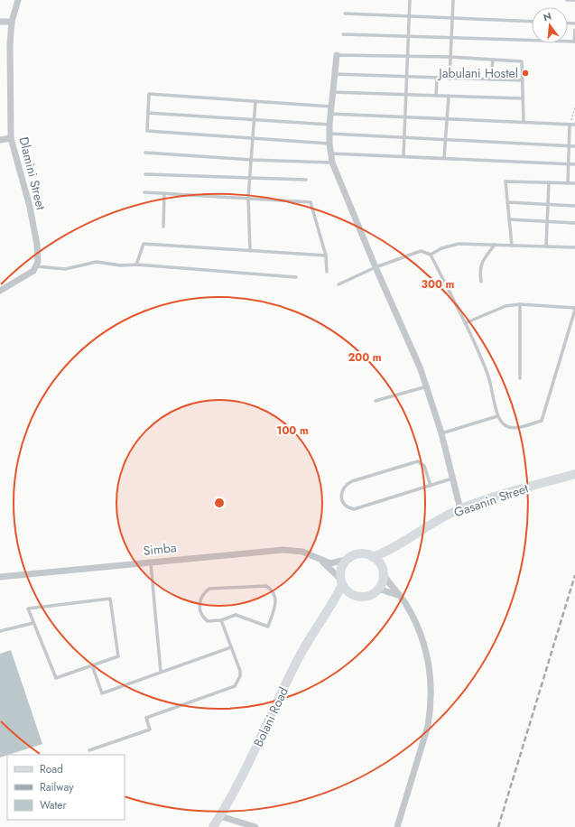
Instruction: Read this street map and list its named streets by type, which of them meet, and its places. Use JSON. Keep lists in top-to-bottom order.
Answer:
{
  "streets": {
    "street": [
      "Dlamini Street",
      "Gasanin Street",
      "Simba",
      "Bolani Road"
    ]
  },
  "crossings": [
    ["Gasanin Street", "Bolani Road"]
  ],
  "places": ["Jabulani Hostel"],
  "legend": ["Road", "Railway", "Water"],
  "north": "top",
  "rings": ["300 m", "200 m", "100 m"]
}
